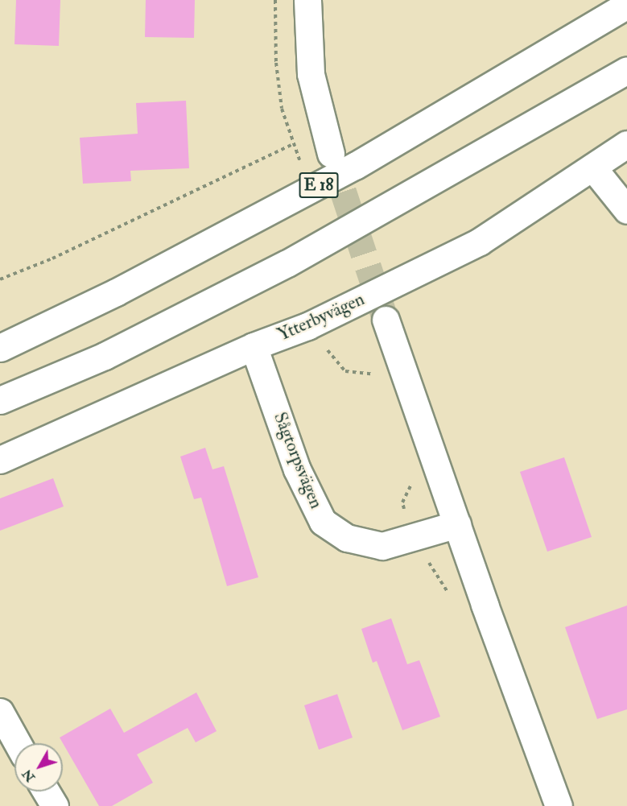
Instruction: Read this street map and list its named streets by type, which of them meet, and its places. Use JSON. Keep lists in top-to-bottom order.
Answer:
{
  "streets": {
    "main road": ["E 18", "Ytterbyvägen", "Sågtorpsvägen"]
  },
  "crossings": [
    ["Ytterbyvägen", "Sågtorpsvägen"]
  ],
  "north": "bottom left"
}
